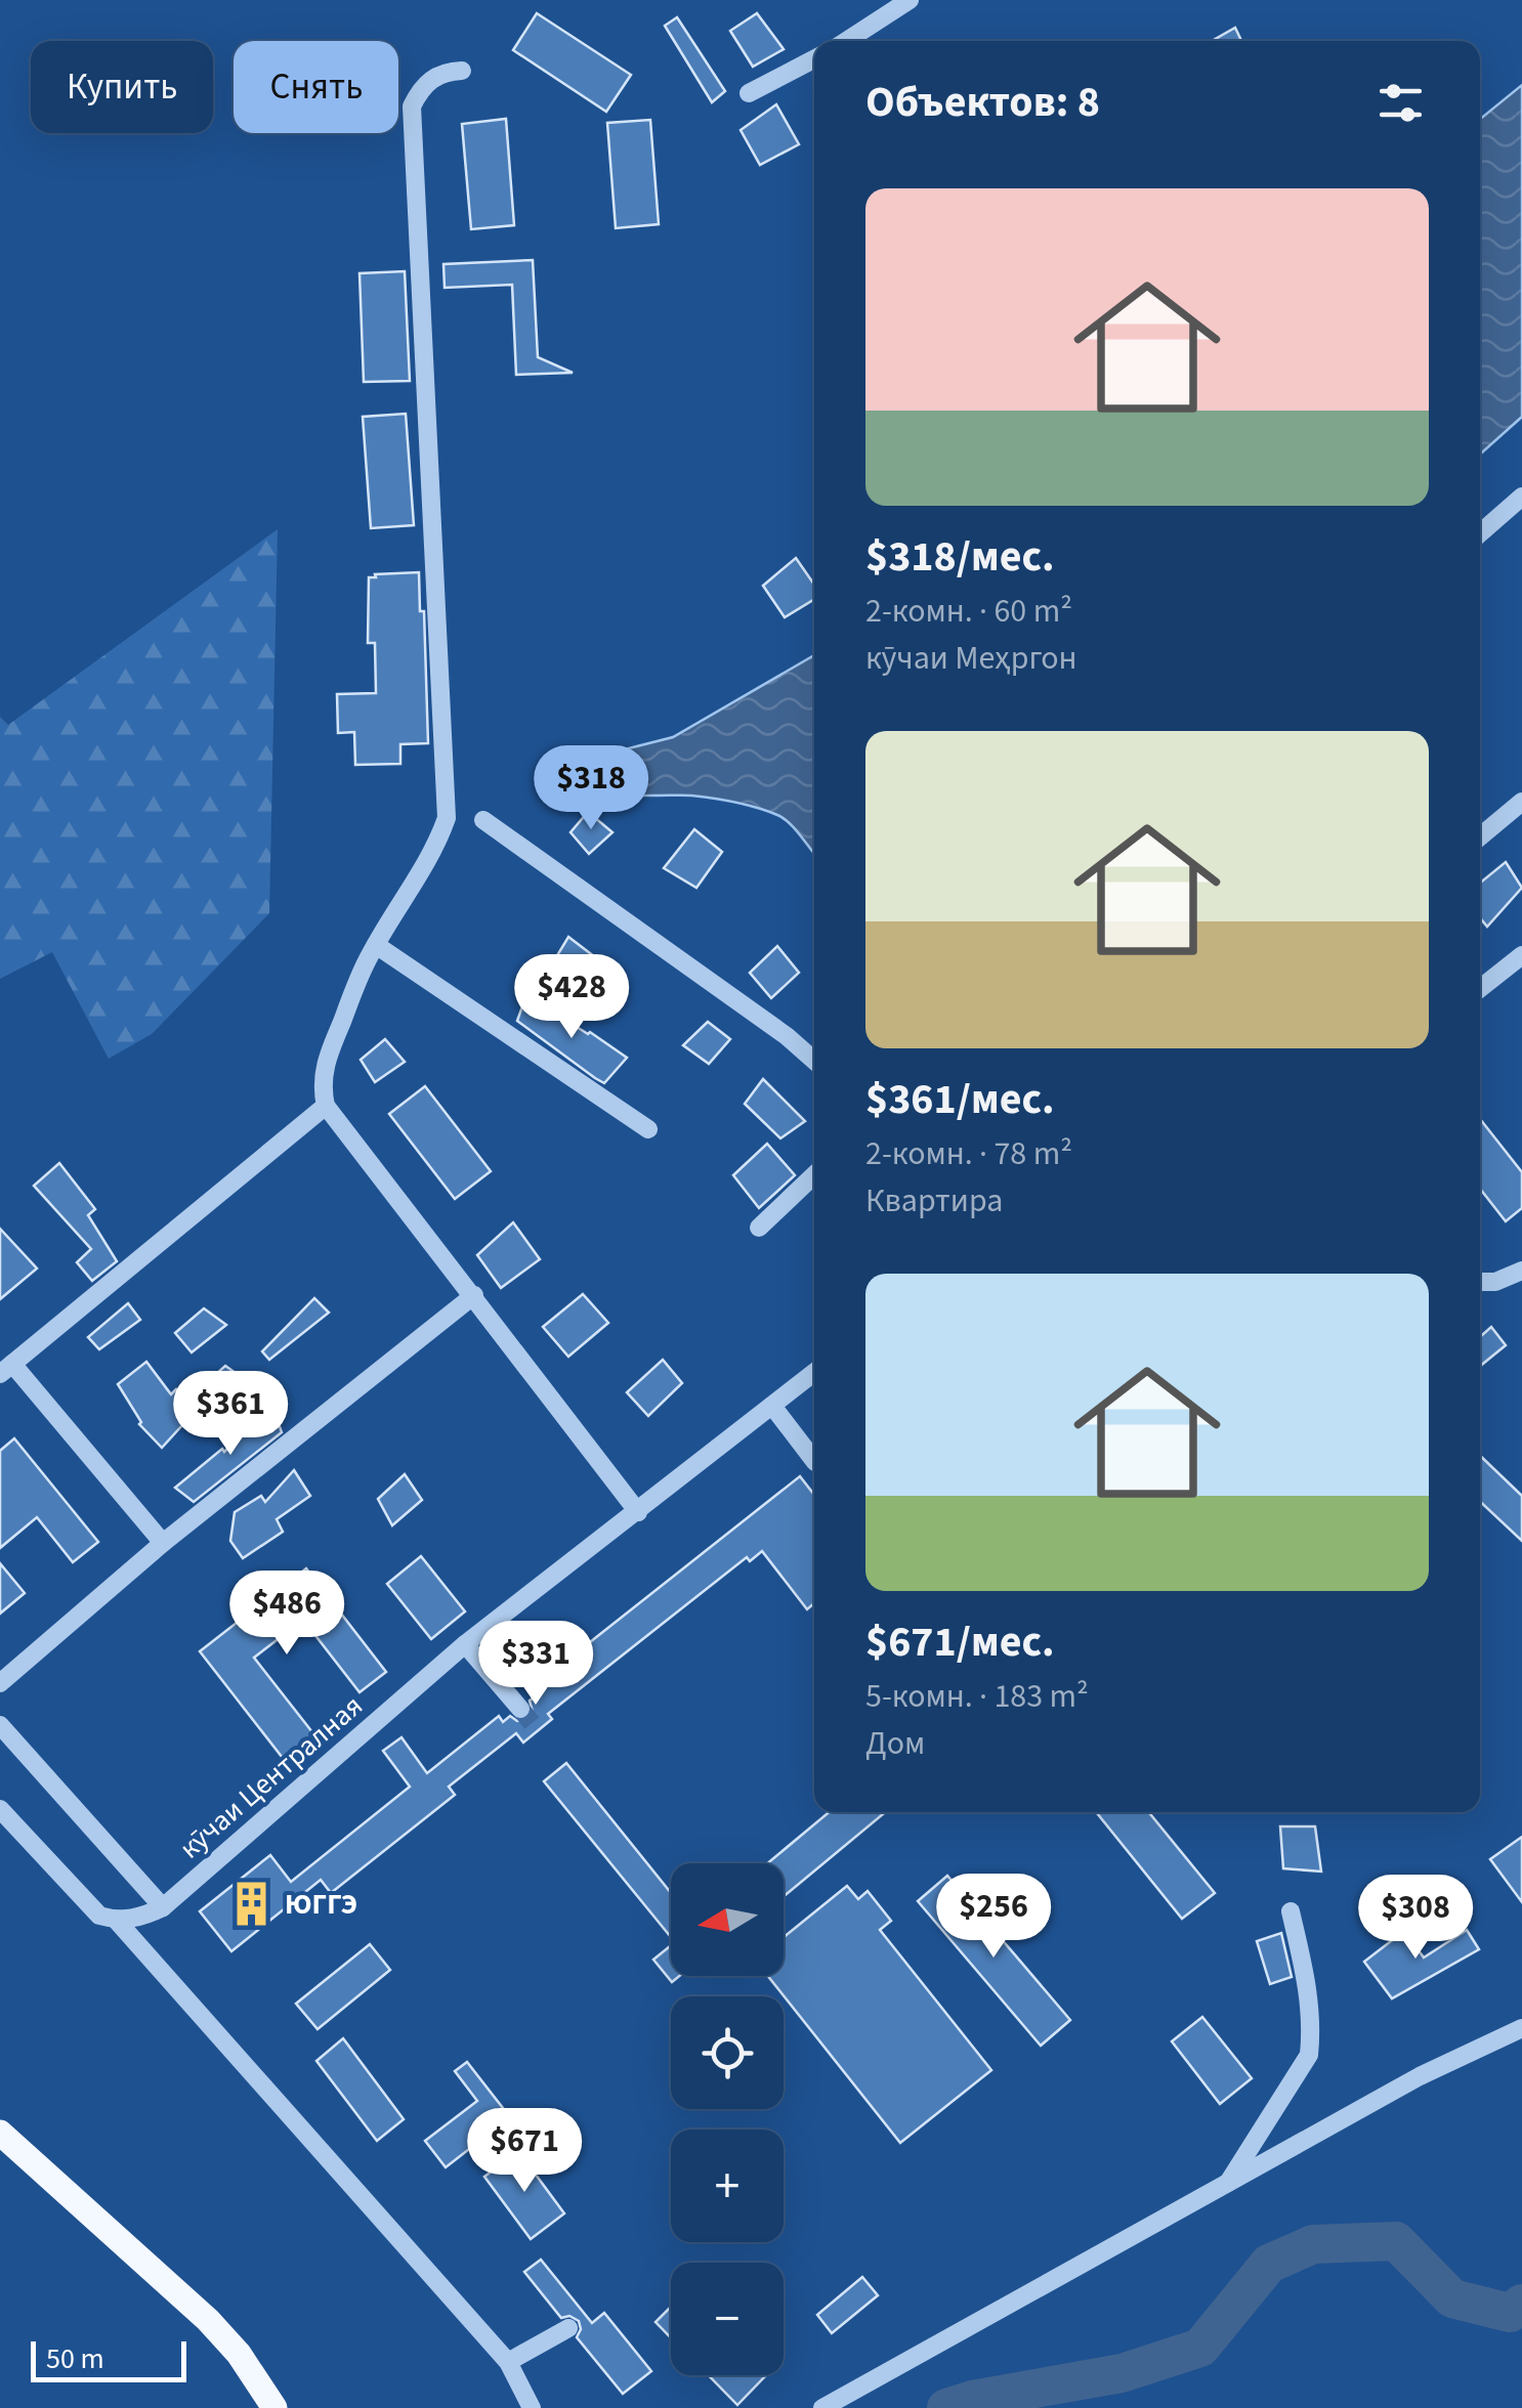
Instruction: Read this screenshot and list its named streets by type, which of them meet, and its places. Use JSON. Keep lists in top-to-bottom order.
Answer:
{
  "streets": {
    "street": ["кӯчаи Централная"]
  },
  "places": {
    "building": ["ЮГГЭ"]
  },
  "scale_bar": "50 m",
  "north": "left",
  "page": {
    "chip": ["Купить", "Снять"],
    "heading": "Объектов: 8",
    "list": [
      {
        "name": "$318/мес.",
        "note": "2-комн. · 60 m² · кӯчаи Меҳргон"
      },
      {
        "name": "$361/мес.",
        "note": "2-комн. · 78 m² · Квартира"
      },
      {
        "name": "$671/мес.",
        "note": "5-комн. · 183 m² · Дом"
      }
    ],
    "price": [
      "$318",
      "$428",
      "$361",
      "$486",
      "$331",
      "$256",
      "$308",
      "$671"
    ],
    "map_buttons": ["+", "−"],
    "scale": "50 m"
  }
}
